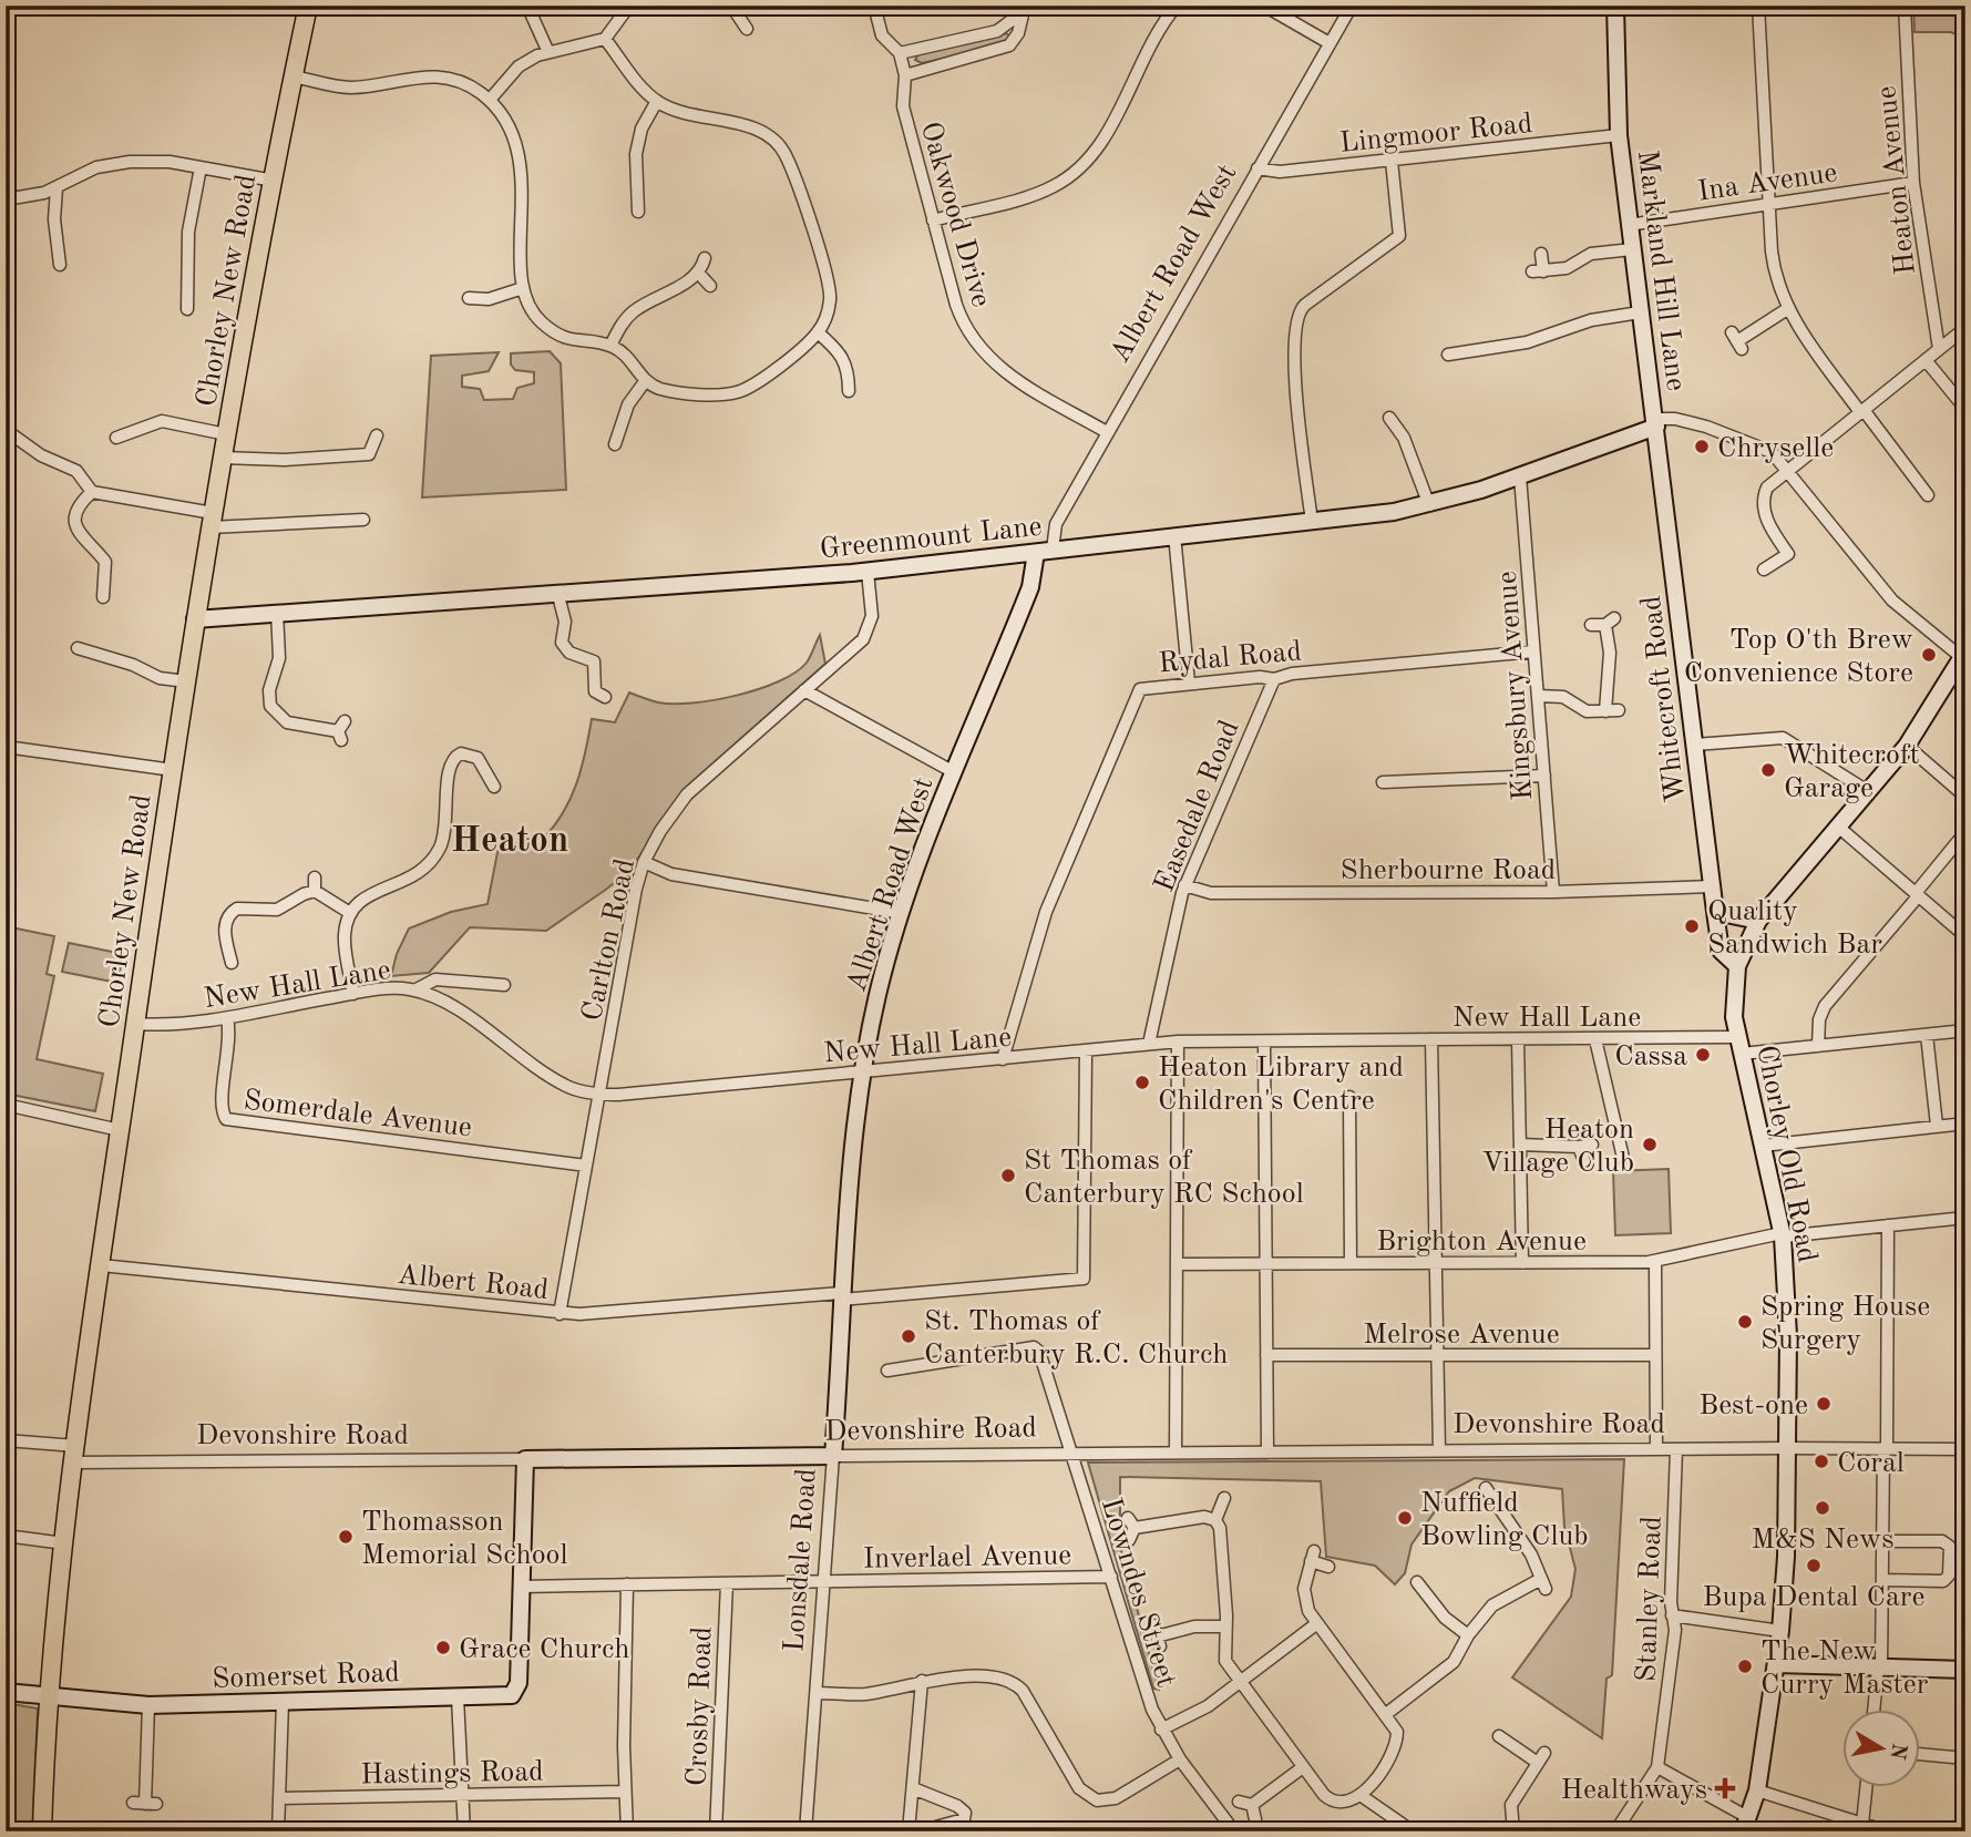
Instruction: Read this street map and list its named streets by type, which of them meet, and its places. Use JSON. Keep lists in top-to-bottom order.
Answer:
{
  "streets": {
    "main road": ["Chorley New Road"],
    "street": [
      "Lingmoor Road",
      "Ina Avenue",
      "Heaton Avenue",
      "Oakwood Drive",
      "Albert Road West",
      "Markland Hill Lane",
      "Greenmount Lane",
      "Rydal Road",
      "Kingsbury Avenue",
      "Whitecroft Road",
      "Easedale Road",
      "Sherbourne Road",
      "Carlton Road",
      "New Hall Lane",
      "Somerdale Avenue",
      "Chorley Old Road",
      "Brighton Avenue",
      "Albert Road",
      "Melrose Avenue",
      "Devonshire Road",
      "Inverlael Avenue",
      "Lonsdale Road",
      "Lowndes Street",
      "Stanley Road",
      "Somerset Road",
      "Crosby Road",
      "Hastings Road"
    ]
  },
  "crossings": [
    ["Lingmoor Road", "Albert Road West"],
    ["Lingmoor Road", "Markland Hill Lane"],
    ["Ina Avenue", "Heaton Avenue"],
    ["Ina Avenue", "Markland Hill Lane"],
    ["Oakwood Drive", "Albert Road West"],
    ["Albert Road West", "Greenmount Lane"],
    ["Albert Road West", "New Hall Lane"],
    ["Albert Road West", "Albert Road"],
    ["Albert Road West", "Lonsdale Road"],
    ["Markland Hill Lane", "Greenmount Lane"],
    ["Markland Hill Lane", "Whitecroft Road"],
    ["Markland Hill Lane", "Chorley Old Road"],
    ["Chorley New Road", "Greenmount Lane"],
    ["Chorley New Road", "New Hall Lane"],
    ["Chorley New Road", "Albert Road"],
    ["Chorley New Road", "Devonshire Road"],
    ["Chorley New Road", "Somerset Road"],
    ["Greenmount Lane", "Kingsbury Avenue"],
    ["Greenmount Lane", "Whitecroft Road"],
    ["Greenmount Lane", "Carlton Road"],
    ["Rydal Road", "Kingsbury Avenue"],
    ["Rydal Road", "Easedale Road"],
    ["Rydal Road", "New Hall Lane"],
    ["Kingsbury Avenue", "Sherbourne Road"],
    ["Whitecroft Road", "Sherbourne Road"],
    ["Whitecroft Road", "Chorley Old Road"],
    ["Easedale Road", "Sherbourne Road"],
    ["Easedale Road", "New Hall Lane"],
    ["Carlton Road", "New Hall Lane"],
    ["Carlton Road", "Somerdale Avenue"],
    ["Carlton Road", "Albert Road"],
    ["New Hall Lane", "Somerdale Avenue"],
    ["New Hall Lane", "Chorley Old Road"],
    ["New Hall Lane", "Albert Road"],
    ["Chorley Old Road", "Brighton Avenue"],
    ["Chorley Old Road", "Devonshire Road"],
    ["Albert Road", "Lonsdale Road"],
    ["Devonshire Road", "Lonsdale Road"],
    ["Devonshire Road", "Lowndes Street"],
    ["Devonshire Road", "Stanley Road"],
    ["Devonshire Road", "Somerset Road"],
    ["Inverlael Avenue", "Lonsdale Road"],
    ["Inverlael Avenue", "Lowndes Street"],
    ["Inverlael Avenue", "Somerset Road"],
    ["Inverlael Avenue", "Crosby Road"]
  ],
  "districts": ["Heaton"],
  "places": {
    "other": [
      "Chryselle",
      "Top O'th Brew Convenience Store",
      "Whitecroft Garage",
      "Quality Sandwich Bar",
      "Cassa",
      "Heaton Library and Children's Centre",
      "Heaton Village Club",
      "St Thomas of Canterbury RC School",
      "Spring House Surgery",
      "St. Thomas of Canterbury R.C. Church",
      "Best-one",
      "Coral",
      "M&S News",
      "Nuffield Bowling Club",
      "Thomasson Memorial School",
      "Bupa Dental Care",
      "Grace Church",
      "The New Curry Master"
    ],
    "health": ["Healthways"]
  },
  "north": "right"
}
